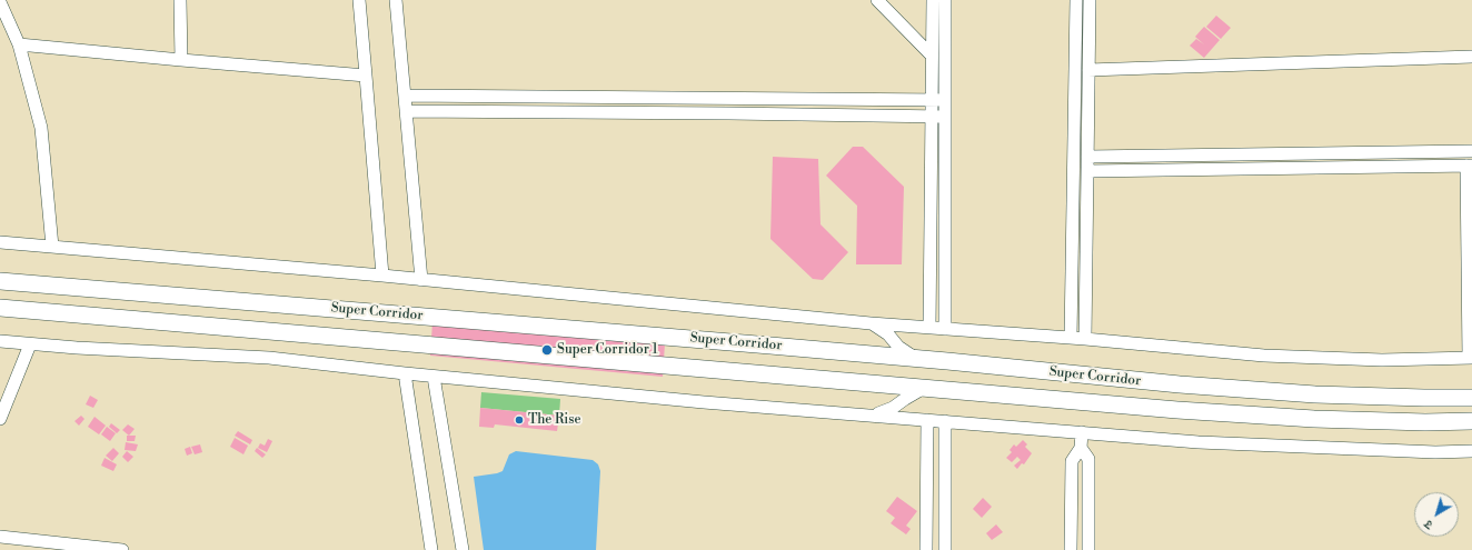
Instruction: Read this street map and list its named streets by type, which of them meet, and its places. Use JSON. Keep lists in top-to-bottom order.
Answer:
{
  "streets": {
    "main road": ["Super Corridor"]
  },
  "places": ["Super Corridor 1", "The Rise"],
  "north": "bottom left"
}
